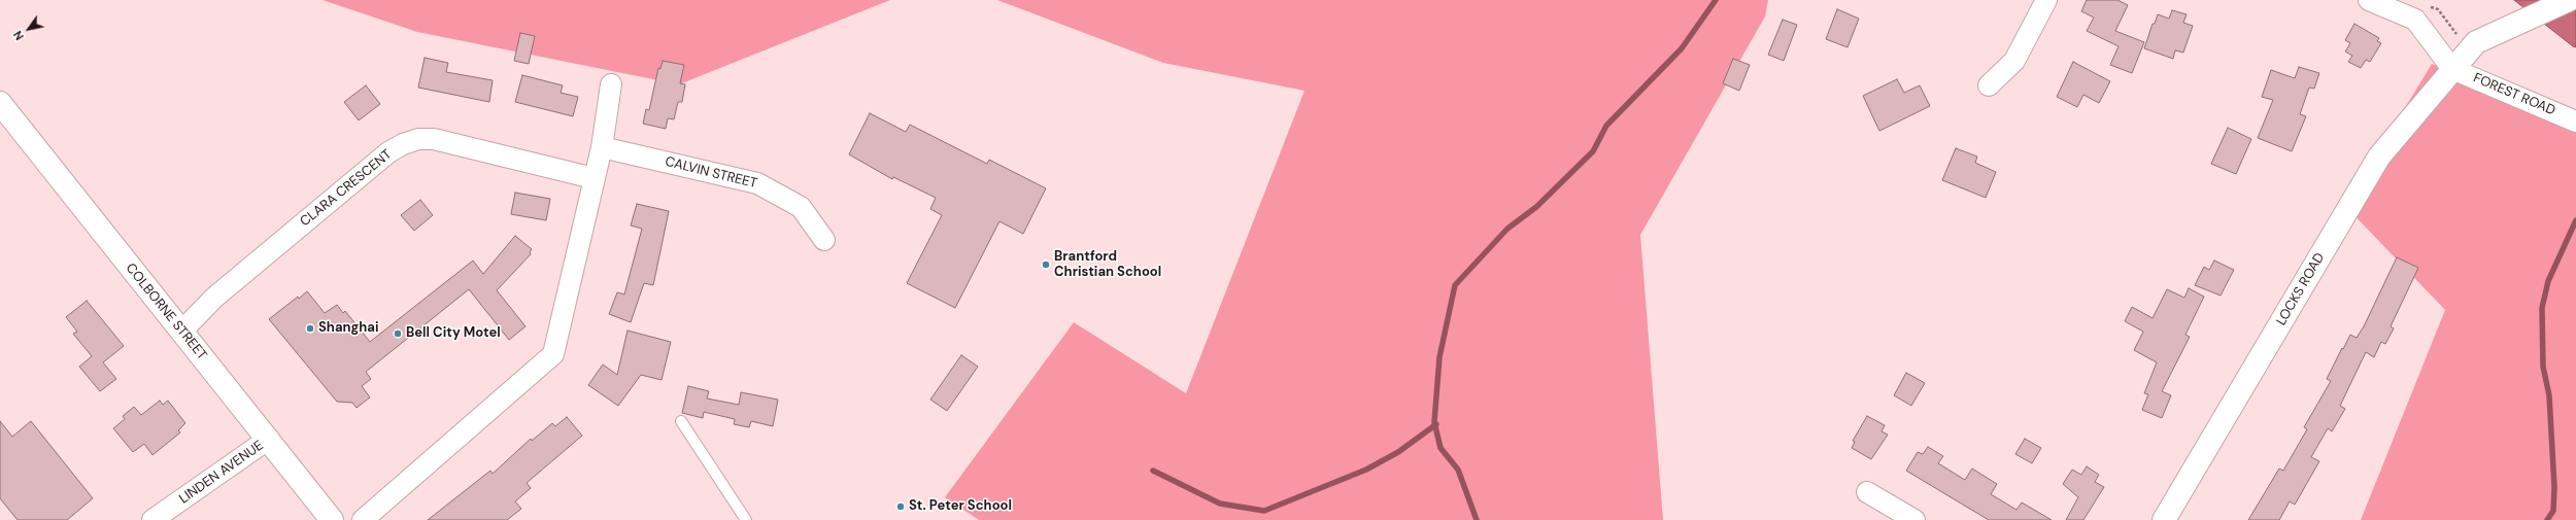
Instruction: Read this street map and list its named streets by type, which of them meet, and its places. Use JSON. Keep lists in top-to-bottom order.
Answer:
{
  "streets": {
    "street": [
      "FOREST ROAD",
      "CALVIN STREET",
      "CLARA CRESCENT",
      "LOCKS ROAD",
      "COLBORNE STREET",
      "LINDEN AVENUE"
    ]
  },
  "crossings": [
    ["FOREST ROAD", "LOCKS ROAD"],
    ["CLARA CRESCENT", "COLBORNE STREET"],
    ["COLBORNE STREET", "LINDEN AVENUE"]
  ],
  "places": [
    "Brantford Christian School",
    "Shanghai",
    "Bell City Motel",
    "St. Peter School"
  ],
  "north": "bottom left"
}
